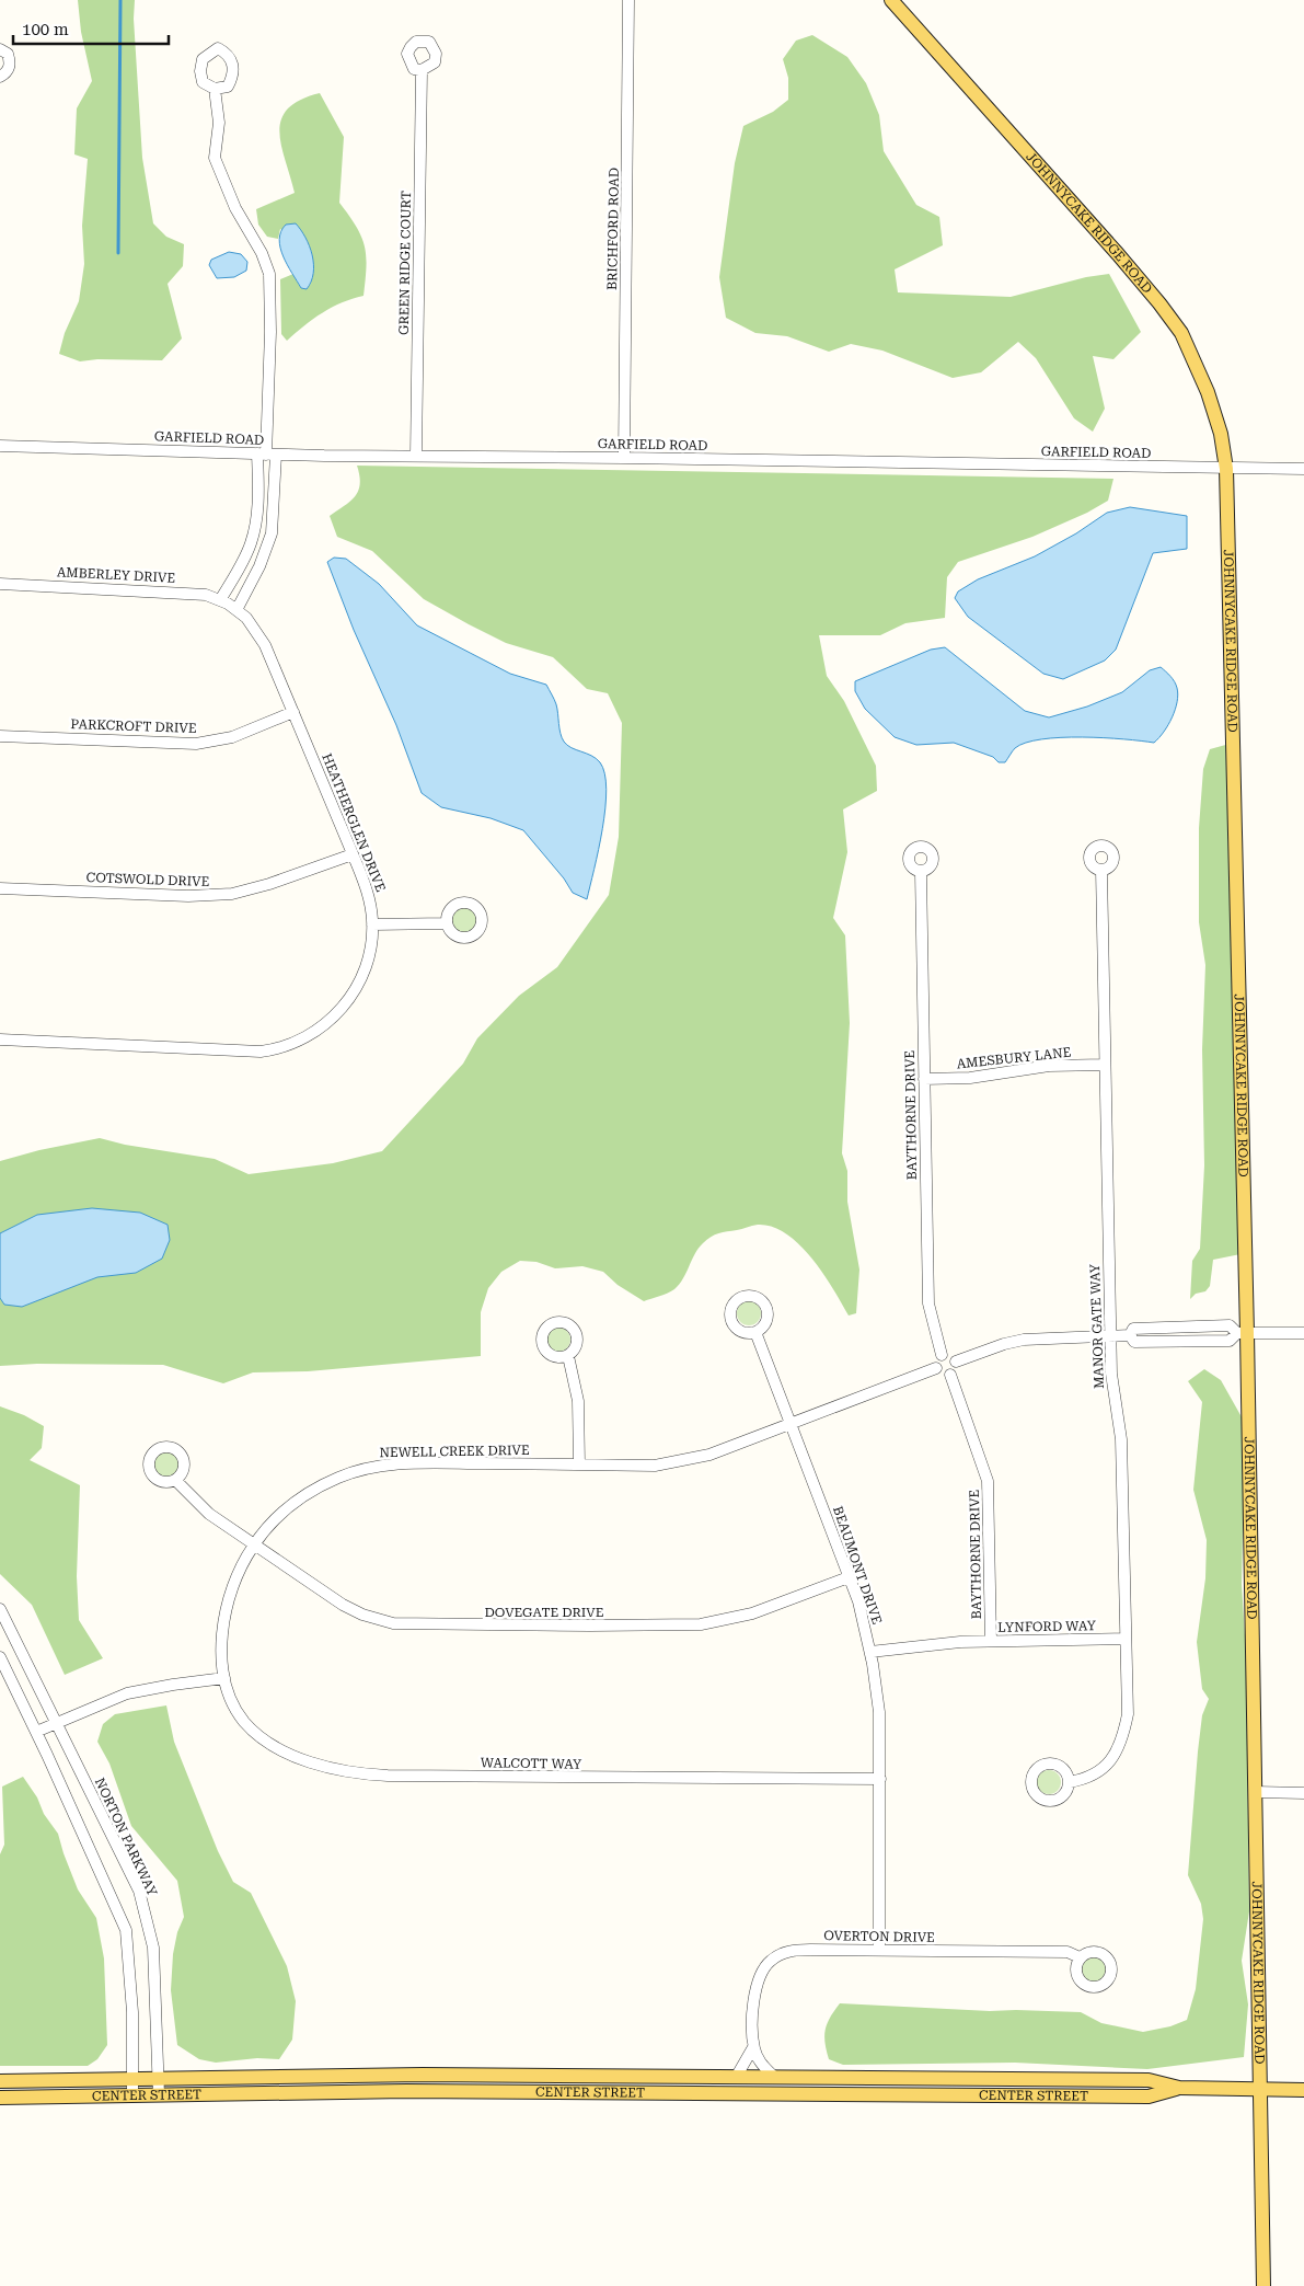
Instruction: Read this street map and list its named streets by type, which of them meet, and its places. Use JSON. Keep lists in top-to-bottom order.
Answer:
{
  "streets": {
    "main road": ["JOHNNYCAKE RIDGE ROAD", "CENTER STREET"],
    "street": [
      "BRICHFORD ROAD",
      "GREEN RIDGE COURT",
      "GARFIELD ROAD",
      "AMBERLEY DRIVE",
      "PARKCROFT DRIVE",
      "HEATHERGLEN DRIVE",
      "COTSWOLD DRIVE",
      "AMESBURY LANE",
      "BAYTHORNE DRIVE",
      "MANOR GATE WAY",
      "NEWELL CREEK DRIVE",
      "BEAUMONT DRIVE",
      "DOVEGATE DRIVE",
      "LYNFORD WAY",
      "WALCOTT WAY",
      "NORTON PARKWAY",
      "OVERTON DRIVE"
    ]
  },
  "crossings": [
    ["JOHNNYCAKE RIDGE ROAD", "GARFIELD ROAD"],
    ["JOHNNYCAKE RIDGE ROAD", "CENTER STREET"],
    ["BRICHFORD ROAD", "GARFIELD ROAD"],
    ["GREEN RIDGE COURT", "GARFIELD ROAD"],
    ["AMBERLEY DRIVE", "HEATHERGLEN DRIVE"],
    ["PARKCROFT DRIVE", "HEATHERGLEN DRIVE"],
    ["HEATHERGLEN DRIVE", "COTSWOLD DRIVE"],
    ["AMESBURY LANE", "BAYTHORNE DRIVE"],
    ["AMESBURY LANE", "MANOR GATE WAY"],
    ["BAYTHORNE DRIVE", "NEWELL CREEK DRIVE"],
    ["BAYTHORNE DRIVE", "LYNFORD WAY"],
    ["MANOR GATE WAY", "LYNFORD WAY"],
    ["NEWELL CREEK DRIVE", "BEAUMONT DRIVE"],
    ["NEWELL CREEK DRIVE", "DOVEGATE DRIVE"],
    ["NEWELL CREEK DRIVE", "WALCOTT WAY"],
    ["BEAUMONT DRIVE", "DOVEGATE DRIVE"],
    ["BEAUMONT DRIVE", "LYNFORD WAY"],
    ["BEAUMONT DRIVE", "WALCOTT WAY"],
    ["BEAUMONT DRIVE", "OVERTON DRIVE"],
    ["NORTON PARKWAY", "CENTER STREET"],
    ["OVERTON DRIVE", "CENTER STREET"]
  ],
  "scale_bar": "100 m"
}
